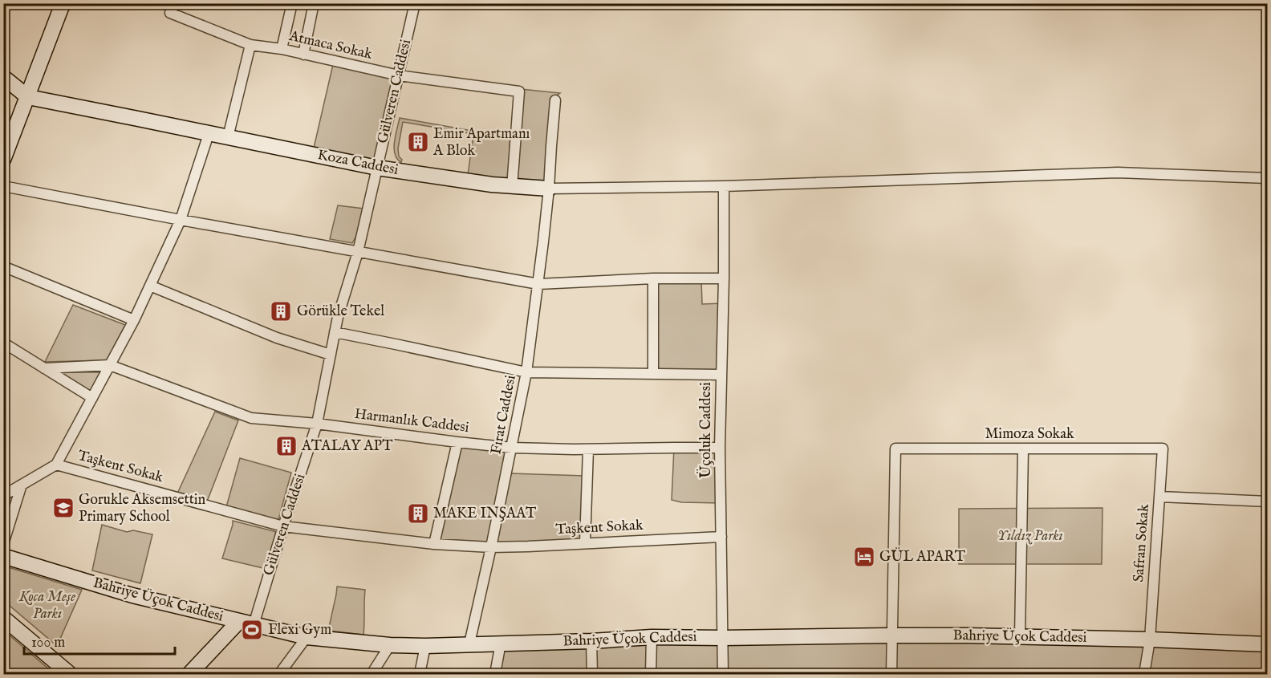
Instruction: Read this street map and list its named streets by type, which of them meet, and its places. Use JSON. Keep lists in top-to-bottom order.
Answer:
{
  "streets": {
    "main road": ["Koza Caddesi", "Bahriye Üçok Caddesi"],
    "street": [
      "Atmaca Sokak",
      "Gülveren Caddesi",
      "Fırat Caddesi",
      "Harmanlık Caddesi",
      "Üçoluk Caddesi",
      "Mimoza Sokak",
      "Taşkent Sokak",
      "Safran Sokak"
    ]
  },
  "crossings": [
    ["Atmaca Sokak", "Gülveren Caddesi"],
    ["Atmaca Sokak", "Koza Caddesi"],
    ["Gülveren Caddesi", "Koza Caddesi"],
    ["Gülveren Caddesi", "Harmanlık Caddesi"],
    ["Gülveren Caddesi", "Taşkent Sokak"],
    ["Gülveren Caddesi", "Bahriye Üçok Caddesi"],
    ["Koza Caddesi", "Fırat Caddesi"],
    ["Koza Caddesi", "Üçoluk Caddesi"],
    ["Fırat Caddesi", "Harmanlık Caddesi"],
    ["Fırat Caddesi", "Taşkent Sokak"],
    ["Fırat Caddesi", "Bahriye Üçok Caddesi"],
    ["Harmanlık Caddesi", "Üçoluk Caddesi"],
    ["Üçoluk Caddesi", "Taşkent Sokak"],
    ["Üçoluk Caddesi", "Bahriye Üçok Caddesi"],
    ["Mimoza Sokak", "Safran Sokak"],
    ["Mimoza Sokak", "Bahriye Üçok Caddesi"],
    ["Safran Sokak", "Bahriye Üçok Caddesi"]
  ],
  "parks": ["Yıldız Parkı", "Koca Meşe Parkı"],
  "places": {
    "building": [
      "Emir Apartmanı A Blok",
      "Görükle Tekel",
      "ATALAY APT",
      "MAKE INŞAAT"
    ],
    "school or university": ["Gorukle Aksemsettin Primary School"],
    "hotel": ["GÜL APART"],
    "sports": ["Flexi Gym"]
  },
  "scale_bar": "100 m"
}
